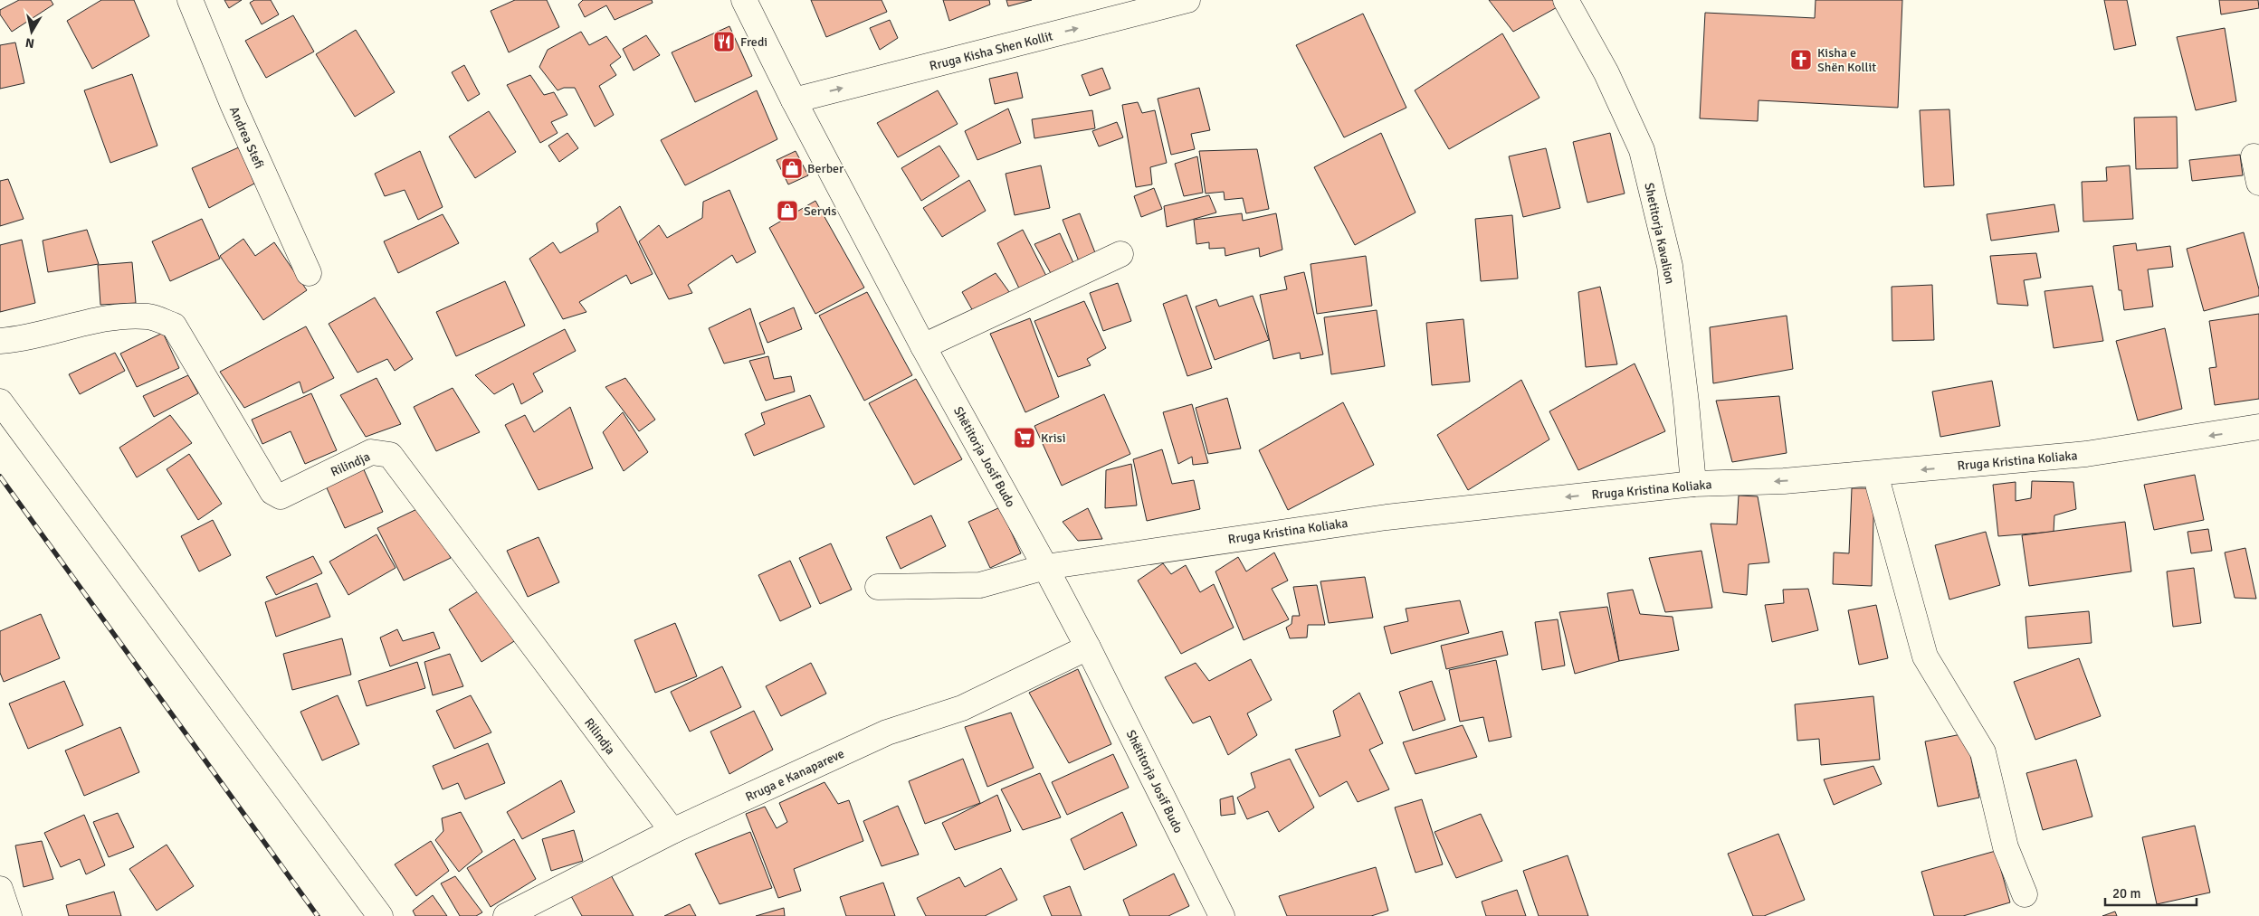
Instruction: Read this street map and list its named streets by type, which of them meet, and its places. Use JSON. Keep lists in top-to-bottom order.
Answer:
{
  "streets": {
    "street": [
      "Rruga Kisha Shen Kollit",
      "Andrea Stefi",
      "Shetitorja Kavalion",
      "Shëtitorja Josif Budo",
      "Rruga Kristina Koliaka",
      "Rilindja",
      "Rruga e Kanapareve"
    ]
  },
  "crossings": [
    ["Rruga Kisha Shen Kollit", "Shëtitorja Josif Budo"],
    ["Shetitorja Kavalion", "Rruga Kristina Koliaka"],
    ["Shëtitorja Josif Budo", "Rruga Kristina Koliaka"],
    ["Shëtitorja Josif Budo", "Rruga e Kanapareve"],
    ["Rilindja", "Rruga e Kanapareve"]
  ],
  "one_way": ["Rruga Kisha Shen Kollit", "Rruga Kristina Koliaka"],
  "places": {
    "restaurant": ["Fredi"],
    "church": ["Kisha e Shën Kollit"],
    "shop": ["Berber", "Servis"],
    "supermarket": ["Krisi"]
  },
  "scale_bar": "20 m",
  "north": "bottom"
}
